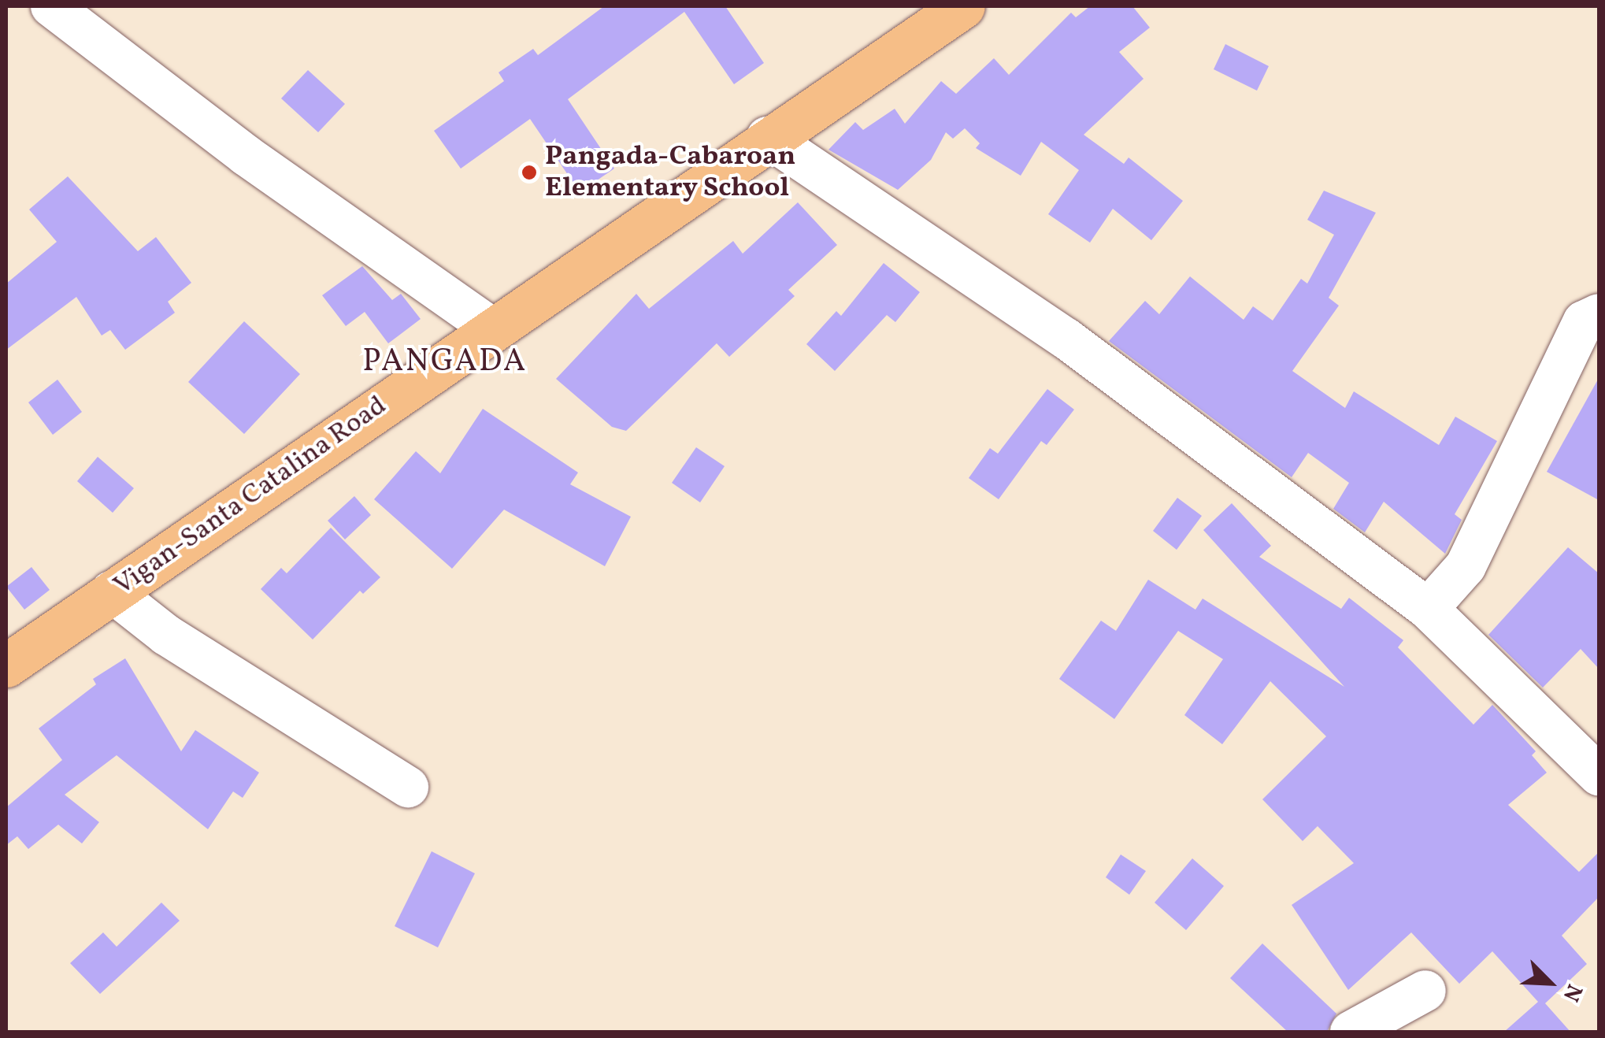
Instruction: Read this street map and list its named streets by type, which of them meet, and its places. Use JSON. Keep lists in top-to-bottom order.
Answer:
{
  "streets": {
    "main road": ["Vigan-Santa Catalina Road"]
  },
  "districts": ["PANGADA"],
  "places": ["Pangada-Cabaroan Elementary School"],
  "north": "bottom right"
}
